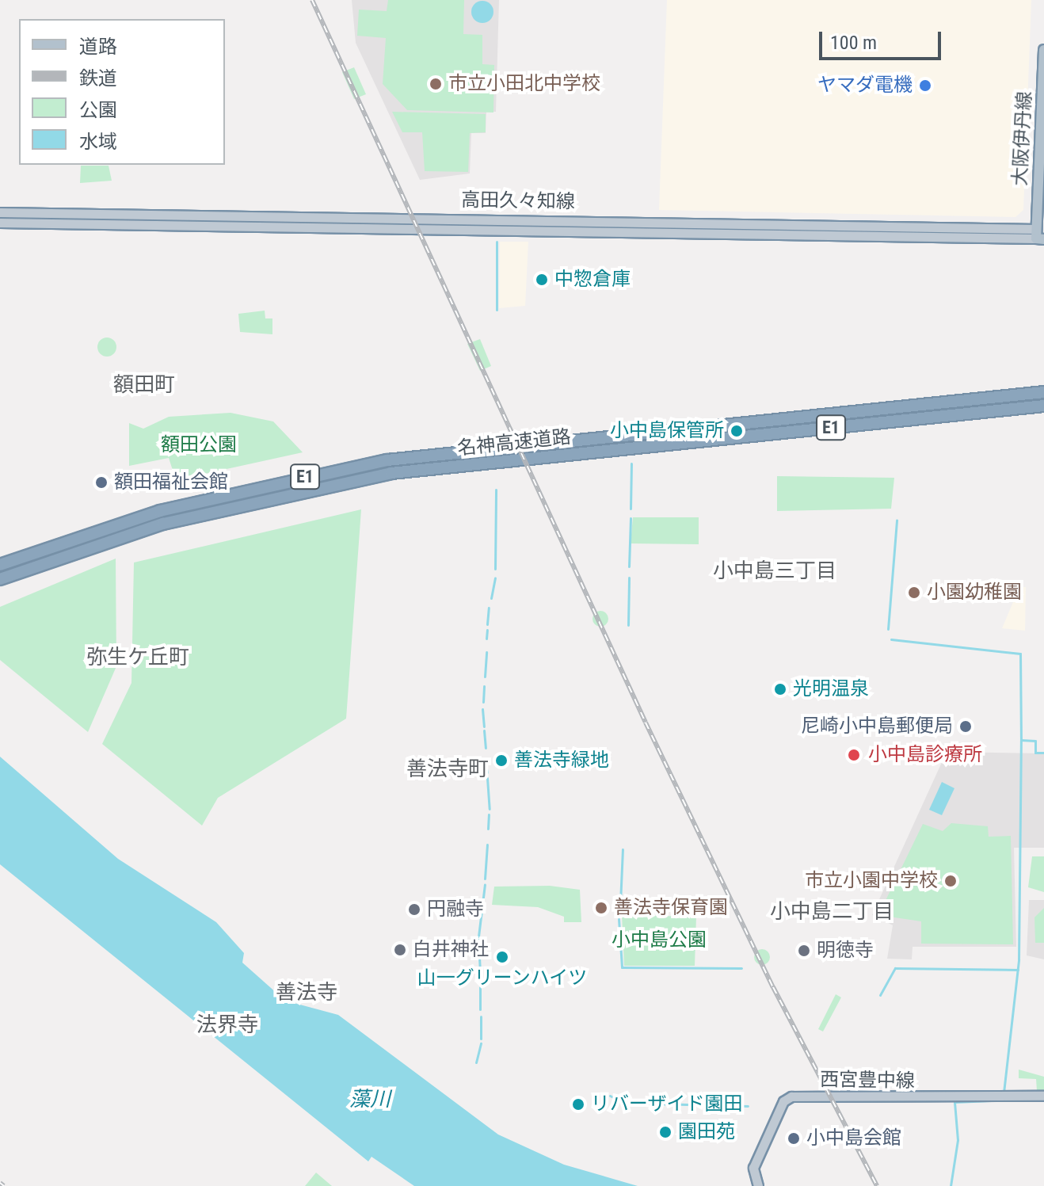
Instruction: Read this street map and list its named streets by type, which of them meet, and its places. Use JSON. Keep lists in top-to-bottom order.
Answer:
{
  "streets": {
    "highway": ["E1", "名神高速道路"],
    "main road": ["大阪伊丹線", "高田久々知線", "西宮豊中線"]
  },
  "crossings": [
    ["大阪伊丹線", "高田久々知線"]
  ],
  "districts": [
    "額田町",
    "小中島三丁目",
    "弥生ケ丘町",
    "善法寺町",
    "小中島二丁目",
    "善法寺",
    "法界寺"
  ],
  "water": ["藻川"],
  "parks": ["額田公園", "小中島公園"],
  "places": [
    "市立小田北中学校",
    "ヤマダ電機",
    "中惣倉庫",
    "小中島保管所",
    "額田福祉会館",
    "小園幼稚園",
    "光明温泉",
    "尼崎小中島郵便局",
    "小中島診療所",
    "善法寺緑地",
    "市立小園中学校",
    "善法寺保育園",
    "円融寺",
    "白井神社",
    "明徳寺",
    "山一グリーンハイツ",
    "リバーザイド園田",
    "園田苑",
    "小中島会館"
  ],
  "legend": [
    "道路",
    "鉄道",
    "公園",
    "水域"
  ],
  "scale_bar": "100 m"
}
